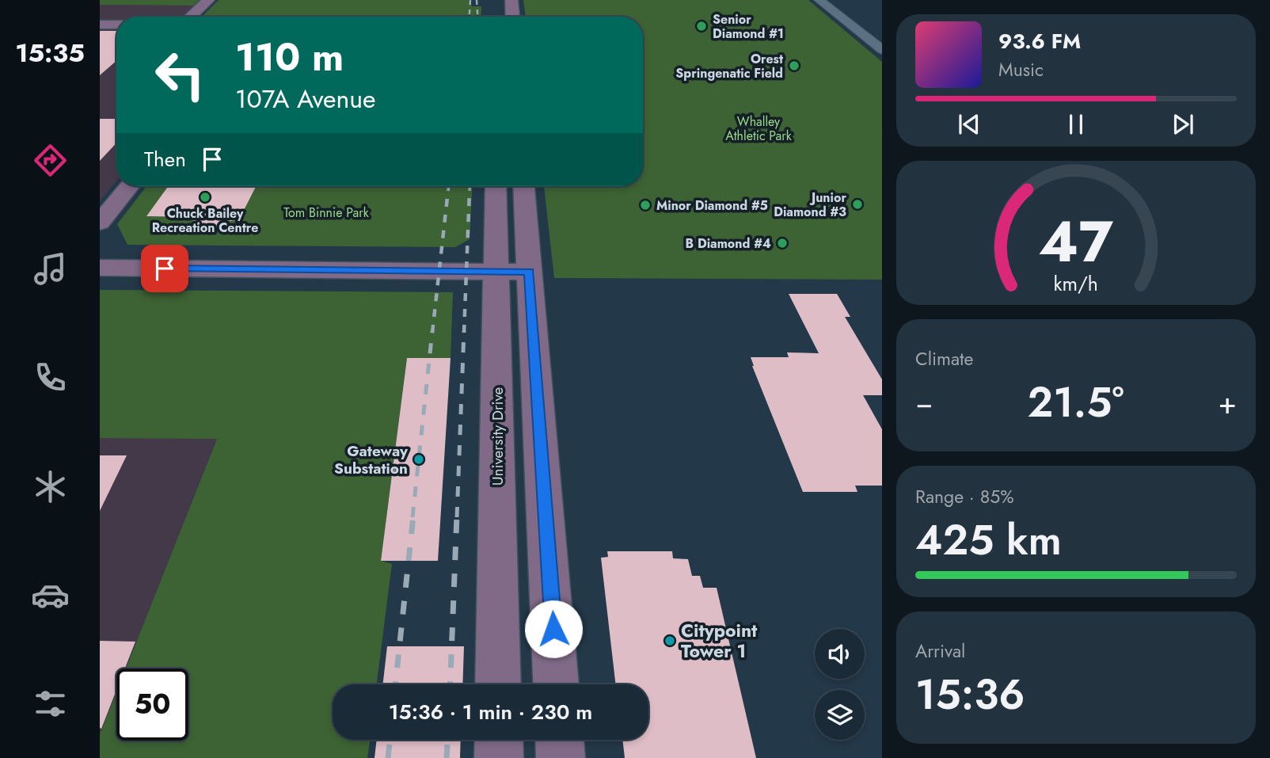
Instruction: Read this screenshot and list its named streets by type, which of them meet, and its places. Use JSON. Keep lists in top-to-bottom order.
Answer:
{
  "streets": {
    "main road": ["University Drive"]
  },
  "parks": ["Whalley Athletic Park", "Tom Binnie Park"],
  "places": [
    "Senior Diamond #1",
    "Orest Springenatic Field",
    "Chuck Bailey Recreation Centre",
    "Junior Diamond #3",
    "Minor Diamond #5",
    "B Diamond #4",
    "Gateway Substation",
    "Citypoint Tower 1"
  ],
  "page": {
    "tabs": "15:35",
    "turn": ["110 m", "107A Avenue"],
    "song": ["93.6 FM", "Music"],
    "then": "Then",
    "tile": [
      "Climate",
      ["Range · 85%", "425 km"],
      ["Arrival", "15:36"]
    ],
    "heat": ["−", "21.5°", "+"],
    "limit": "50",
    "trip": "15:36 · 1 min · 230 m",
    "gauge": ["47", "km/h"]
  }
}
